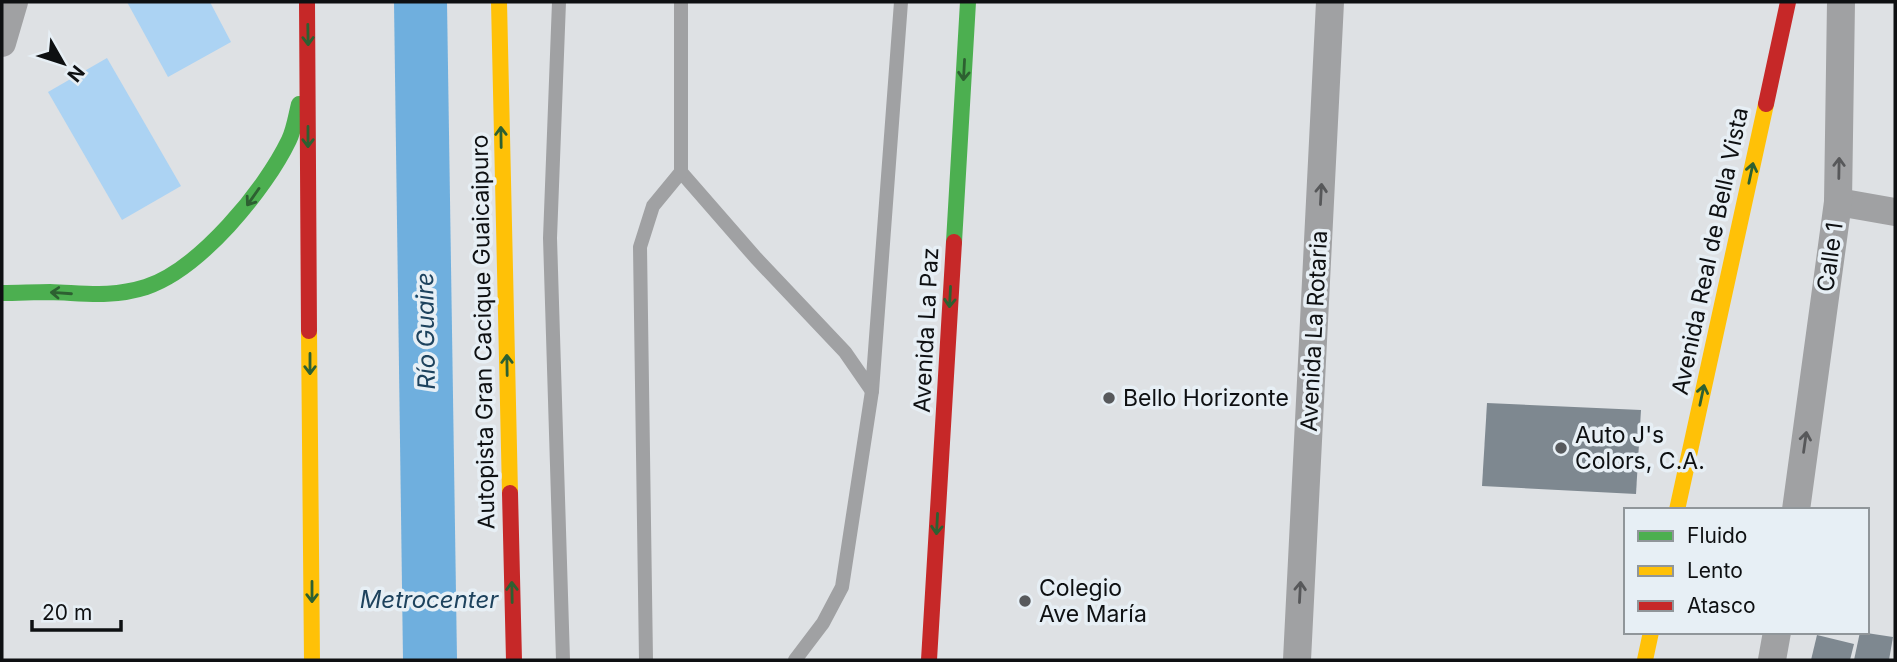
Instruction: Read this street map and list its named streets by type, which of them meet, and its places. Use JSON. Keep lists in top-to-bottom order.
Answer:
{
  "streets": {
    "main road": ["Avenida Real de Bella Vista", "Avenida La Paz", "Autopista Gran Cacique Guaicaipuro"],
    "street": ["Calle 1", "Avenida La Rotaria"]
  },
  "one_way": [
    "Avenida Real de Bella Vista",
    "Calle 1",
    "Avenida La Paz",
    "Avenida La Rotaria",
    "Autopista Gran Cacique Guaicaipuro"
  ],
  "water": ["Río Guaire", "Metrocenter"],
  "places": ["Bello Horizonte", "Auto J's Colors, C.A.", "Colegio Ave María"],
  "legend": ["Fluido", "Lento", "Atasco"],
  "scale_bar": "20 m",
  "north": "bottom right"
}
